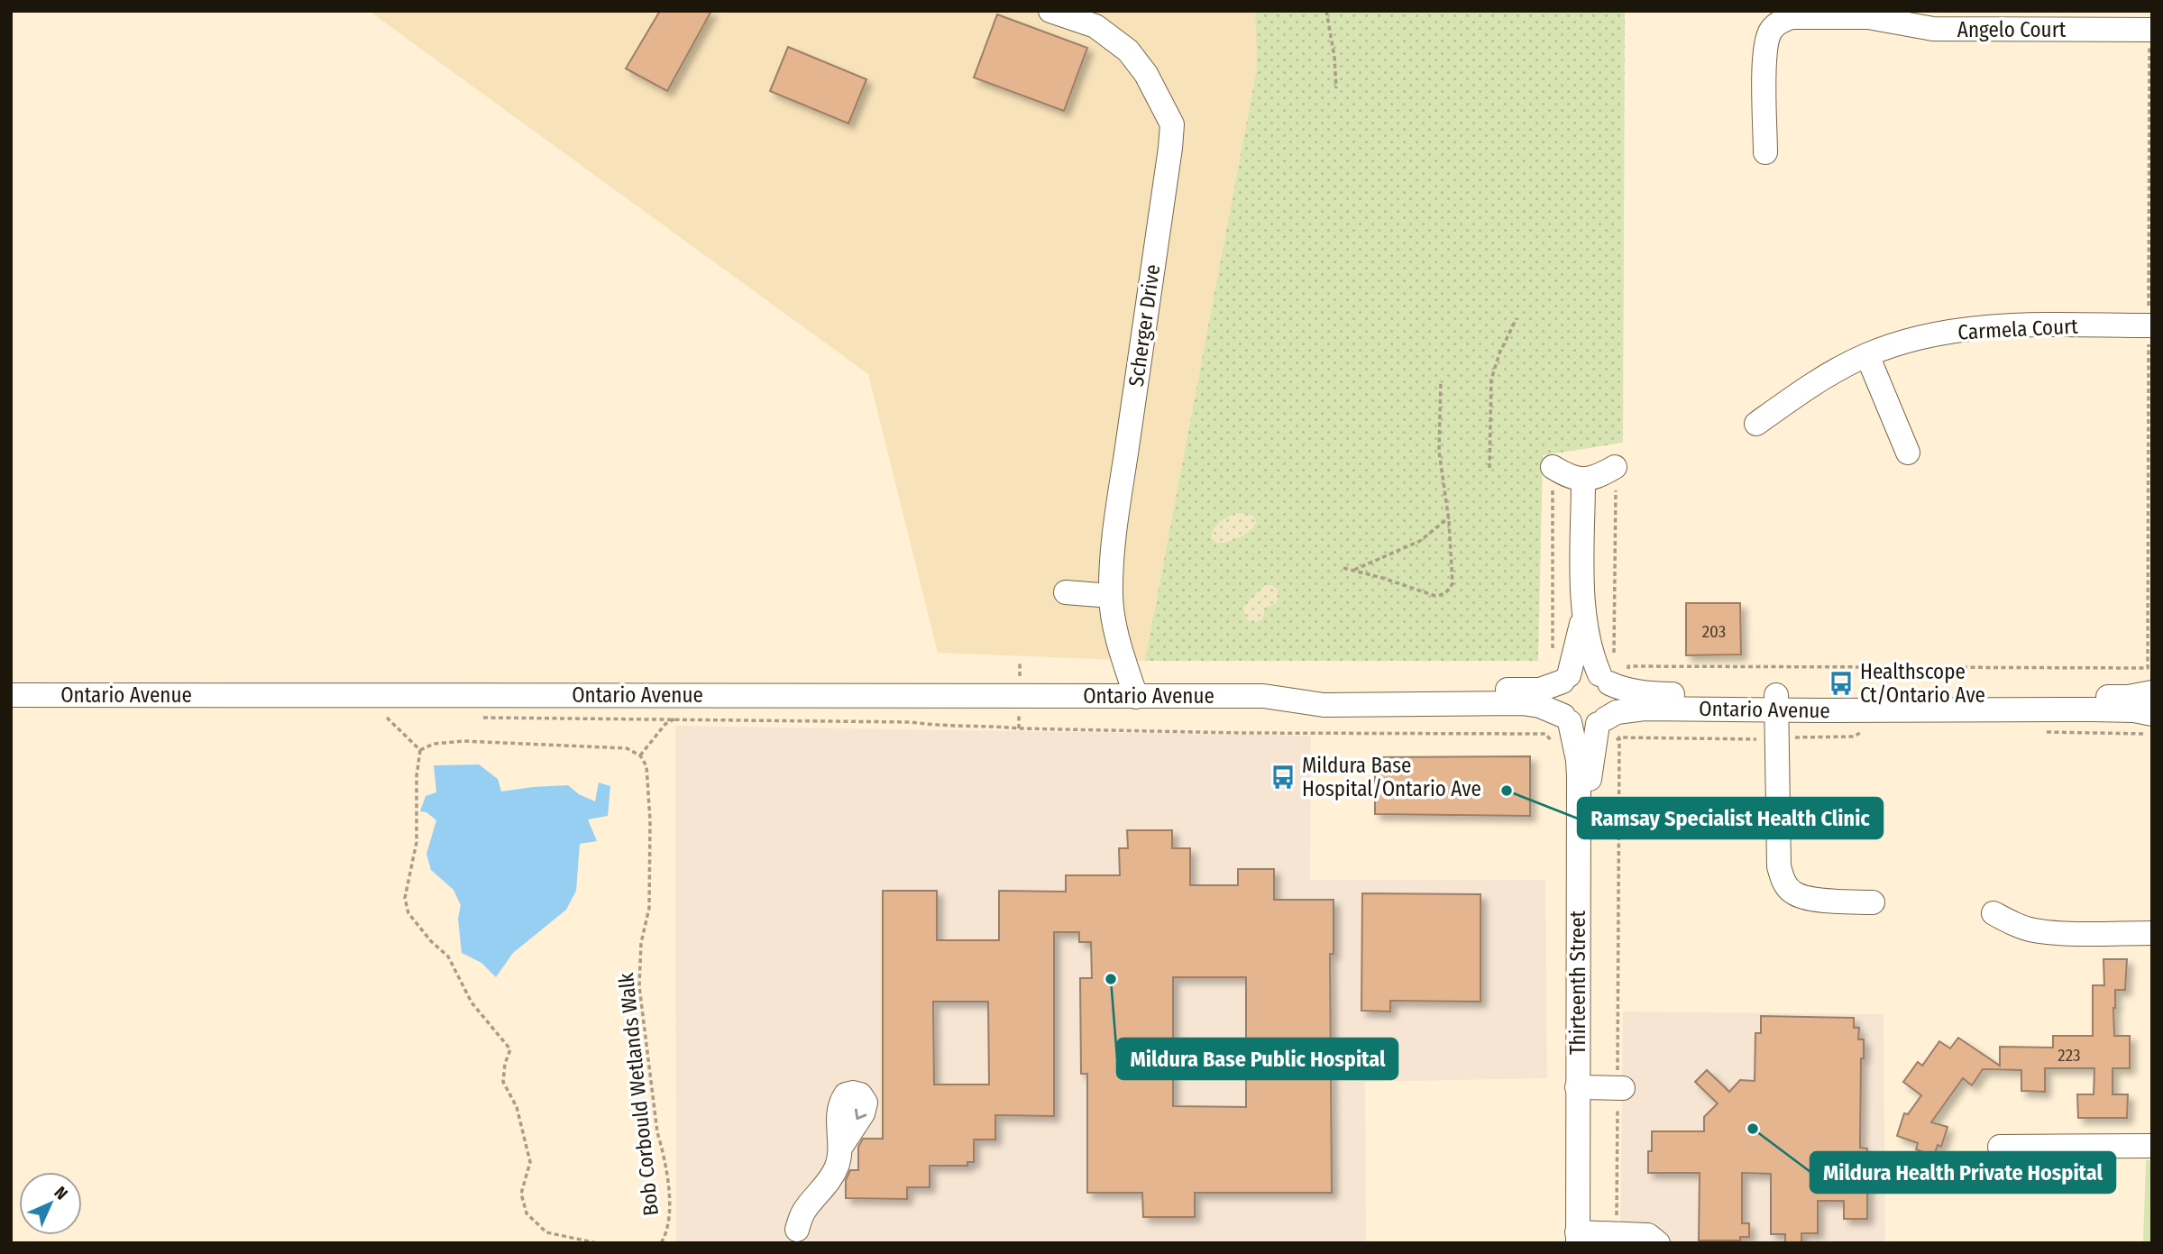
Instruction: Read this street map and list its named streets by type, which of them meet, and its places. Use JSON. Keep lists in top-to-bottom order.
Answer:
{
  "streets": {
    "street": [
      "Angelo Court",
      "Scherger Drive",
      "Carmela Court",
      "Ontario Avenue",
      "Thirteenth Street"
    ],
    "path": ["Bob Corbould Wetlands Walk"]
  },
  "crossings": [
    ["Scherger Drive", "Ontario Avenue"],
    ["Ontario Avenue", "Thirteenth Street"]
  ],
  "places": {
    "bus stop": ["Healthscope Ct/Ontario Ave", "Mildura Base Hospital/Ontario Ave"],
    "other": ["Ramsay Specialist Health Clinic", "Mildura Base Public Hospital", "Mildura Health Private Hospital"]
  },
  "house_numbers": ["203", "223"],
  "north": "top right"
}
